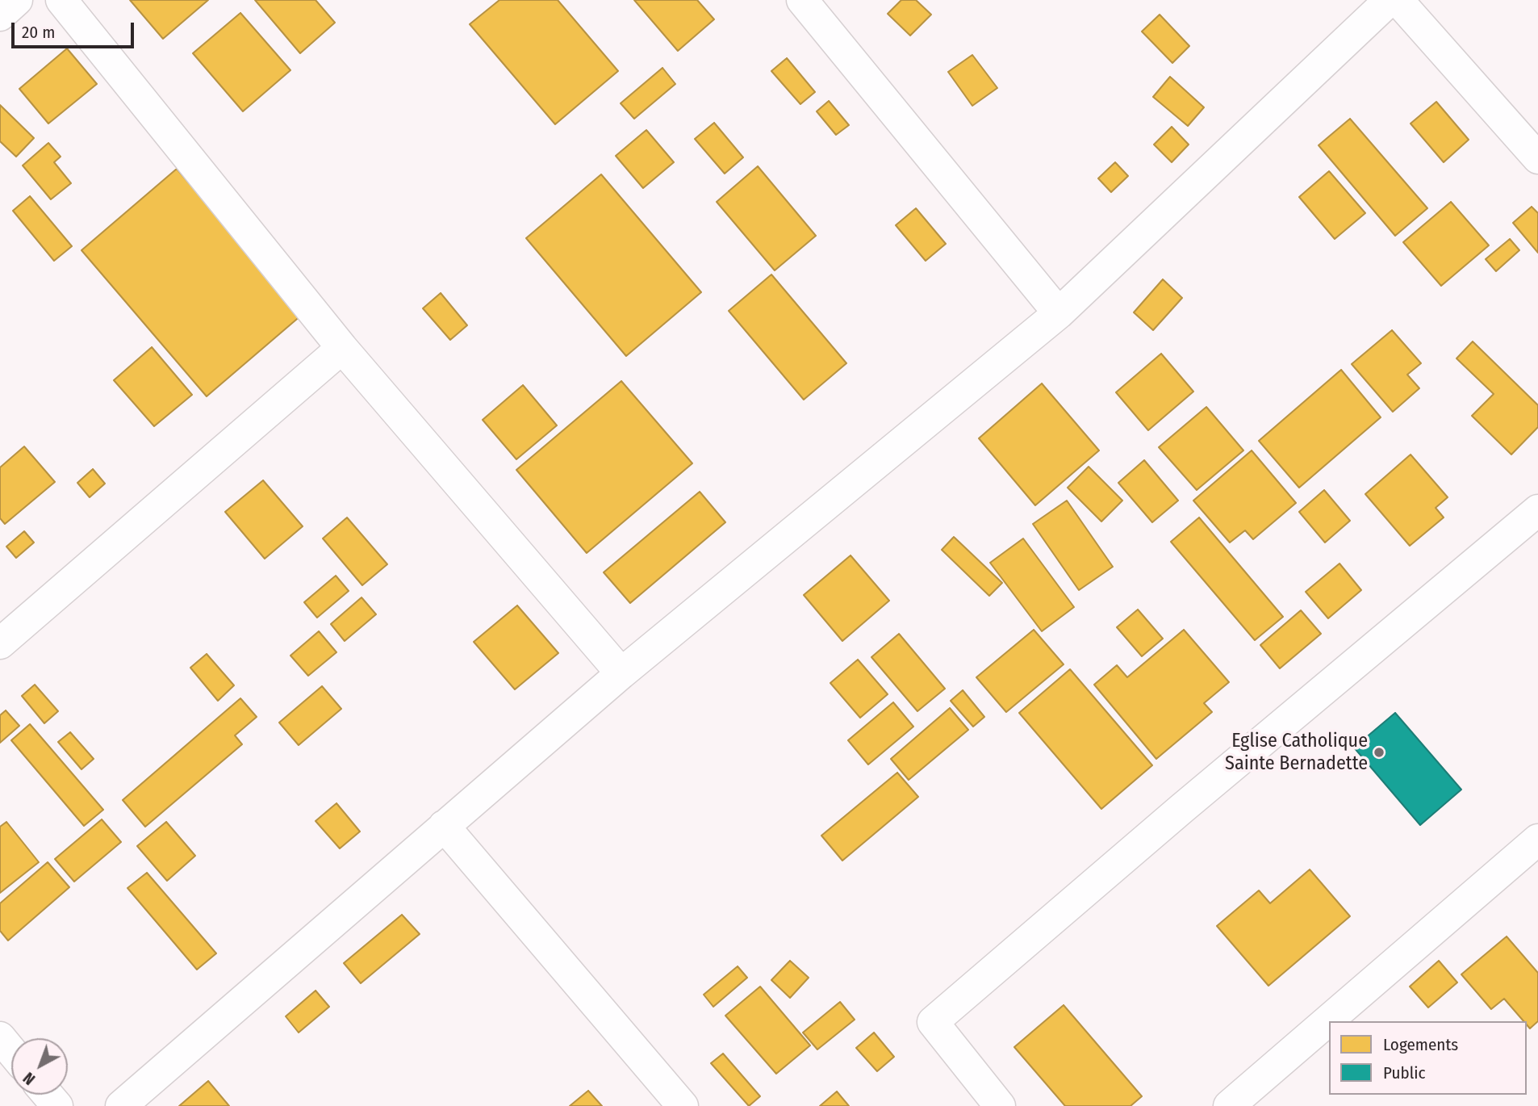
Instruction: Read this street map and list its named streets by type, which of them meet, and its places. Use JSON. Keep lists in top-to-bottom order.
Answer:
{
  "places": ["Eglise Catholique Sainte Bernadette"],
  "legend": ["Logements", "Public"],
  "scale_bar": "20 m",
  "north": "bottom left"
}
